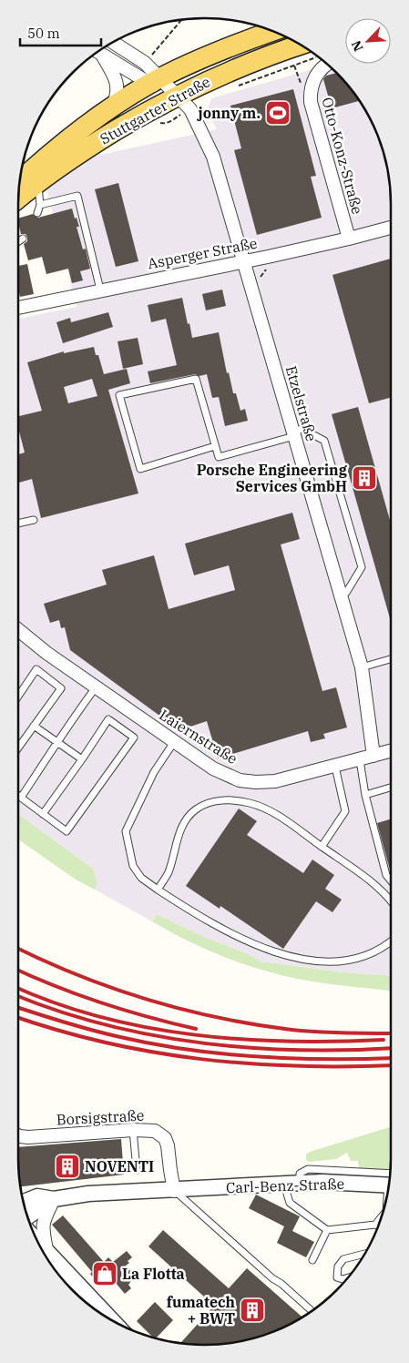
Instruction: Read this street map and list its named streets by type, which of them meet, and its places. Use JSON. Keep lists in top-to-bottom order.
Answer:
{
  "streets": {
    "main road": ["Stuttgarter Straße"],
    "street": [
      "Otto-Konz-Straße",
      "Asperger Straße",
      "Etzelstraße",
      "Laiernstraße",
      "Borsigstraße",
      "Carl-Benz-Straße"
    ]
  },
  "crossings": [
    ["Stuttgarter Straße", "Etzelstraße"],
    ["Otto-Konz-Straße", "Asperger Straße"],
    ["Asperger Straße", "Etzelstraße"],
    ["Etzelstraße", "Laiernstraße"],
    ["Borsigstraße", "Carl-Benz-Straße"]
  ],
  "places": {
    "sports": ["jonny m."],
    "building": ["Porsche Engineering Services GmbH", "NOVENTI", "fumatech + BWT"],
    "shop": ["La Flotta"]
  },
  "scale_bar": "50 m",
  "north": "bottom left"
}
